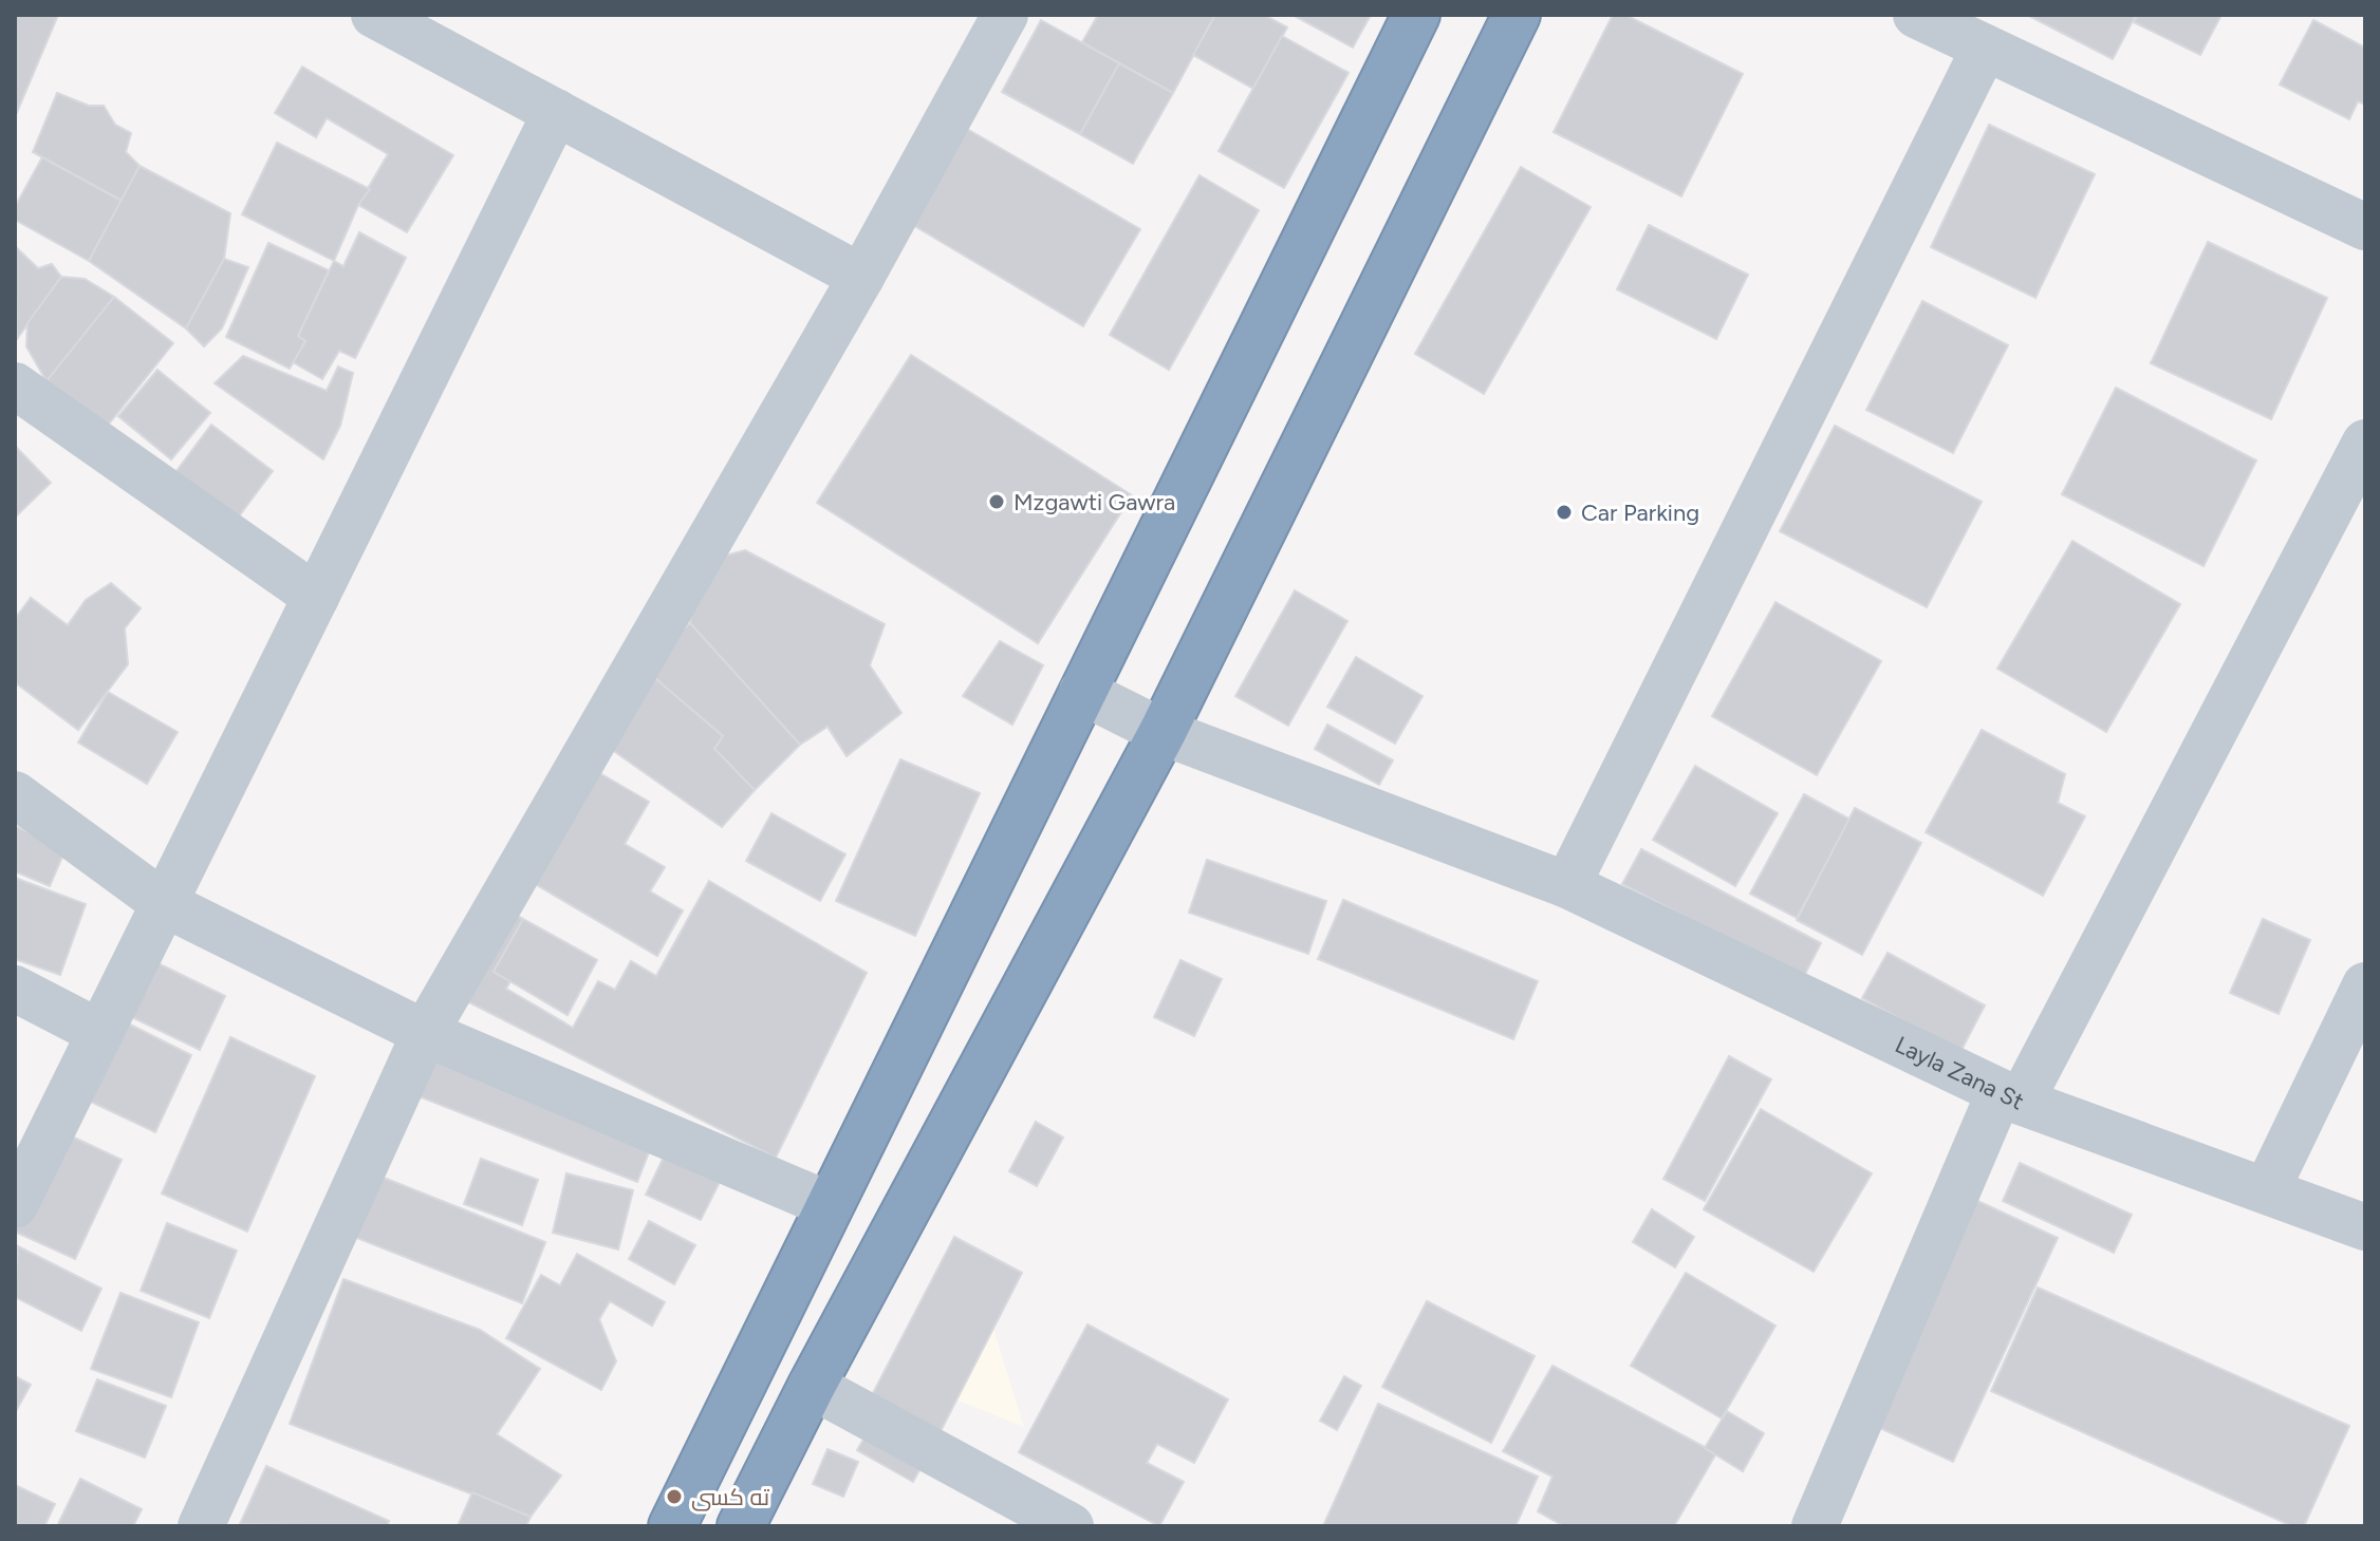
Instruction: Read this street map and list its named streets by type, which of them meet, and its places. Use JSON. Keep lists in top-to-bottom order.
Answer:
{
  "streets": {
    "street": ["Layla Zana St"]
  },
  "places": ["Mzgawti Gawra", "Car Parking", "ته كسى"]
}
